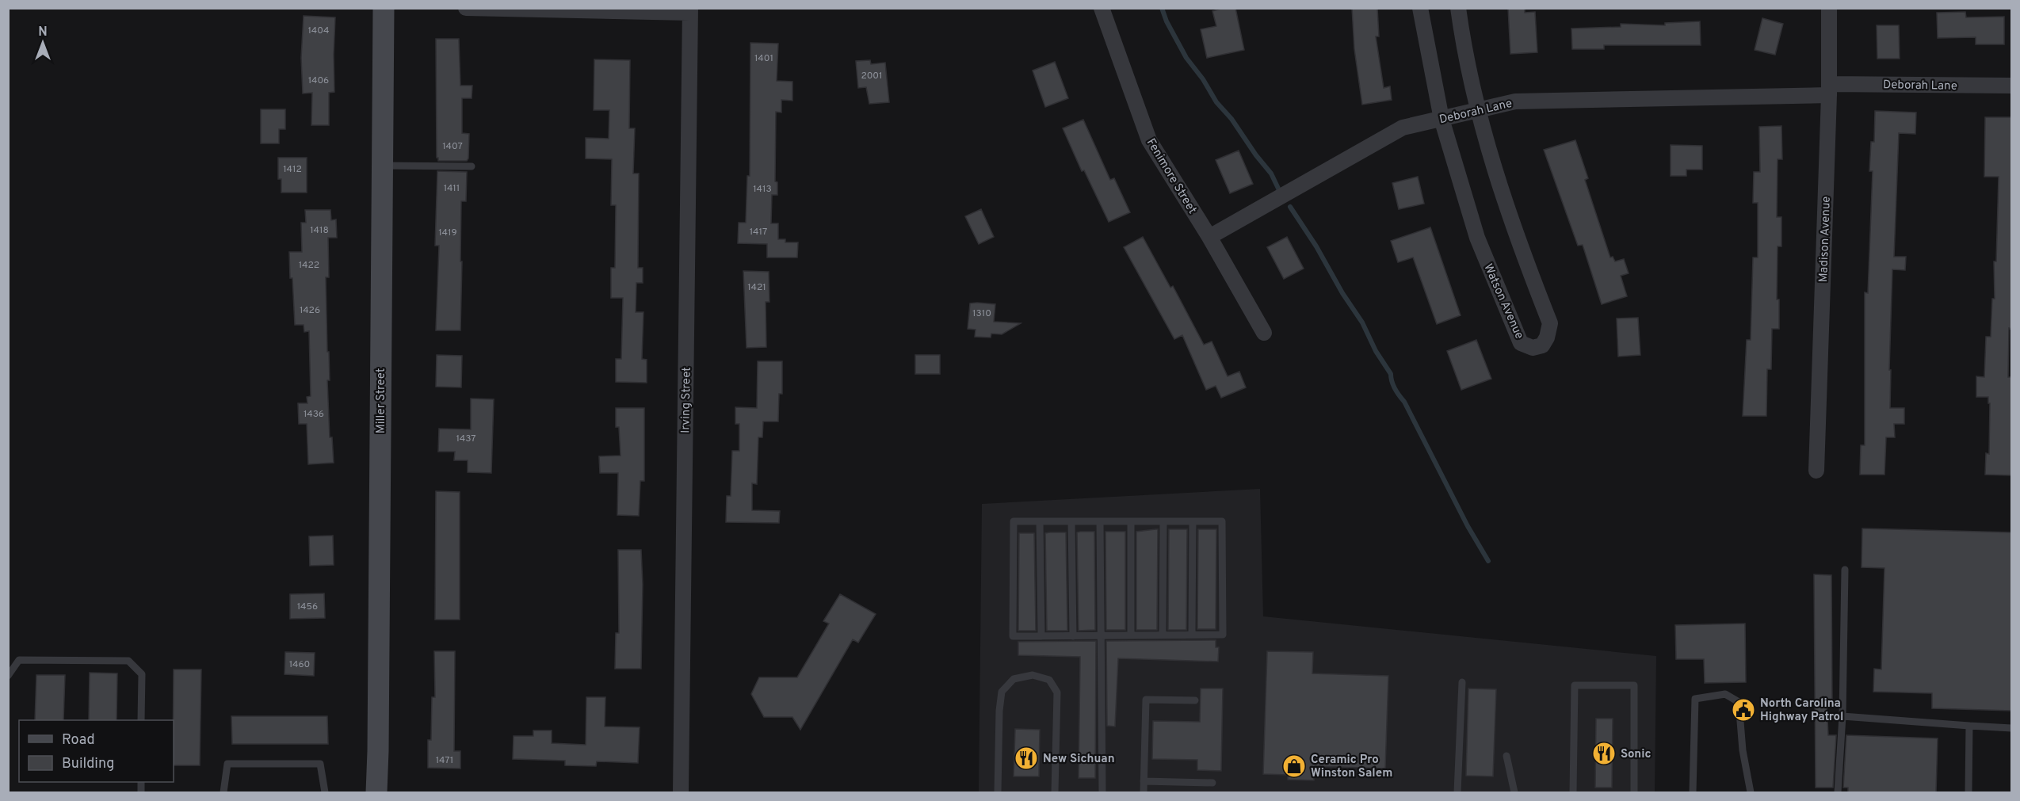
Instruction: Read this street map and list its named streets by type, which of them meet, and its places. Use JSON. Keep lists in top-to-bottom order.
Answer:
{
  "streets": {
    "main road": ["Miller Street"],
    "street": [
      "Deborah Lane",
      "Fenimore Street",
      "Madison Avenue",
      "Watson Avenue",
      "Irving Street"
    ]
  },
  "crossings": [
    ["Deborah Lane", "Fenimore Street"],
    ["Deborah Lane", "Madison Avenue"],
    ["Deborah Lane", "Watson Avenue"]
  ],
  "places": {
    "public building": ["North Carolina Highway Patrol"],
    "restaurant": ["Sonic", "New Sichuan"],
    "shop": ["Ceramic Pro Winston Salem"]
  },
  "house_numbers": [
    "1404",
    "1401",
    "2001",
    "1406",
    "1407",
    "1412",
    "1411",
    "1413",
    "1418",
    "1417",
    "1419",
    "1422",
    "1421",
    "1426",
    "1310",
    "1436",
    "1437",
    "1456",
    "1460",
    "1471"
  ],
  "legend": ["Road", "Building"],
  "north": "top"
}
